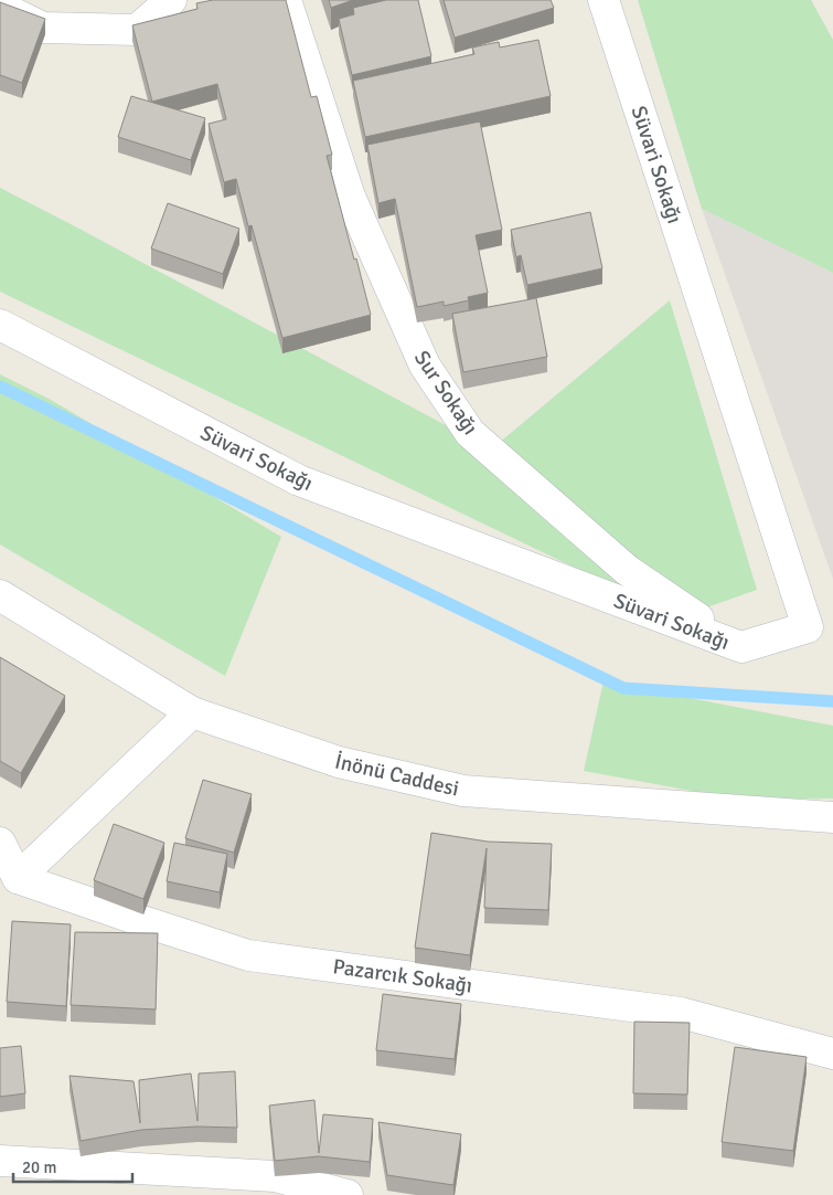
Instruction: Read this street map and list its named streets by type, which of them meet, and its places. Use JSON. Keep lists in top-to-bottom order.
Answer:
{
  "streets": {
    "street": [
      "Süvari Sokağı",
      "Sur Sokağı",
      "İnönü Caddesi",
      "Pazarcık Sokağı"
    ]
  },
  "crossings": [
    ["Süvari Sokağı", "Sur Sokağı"]
  ],
  "scale_bar": "20 m"
}
